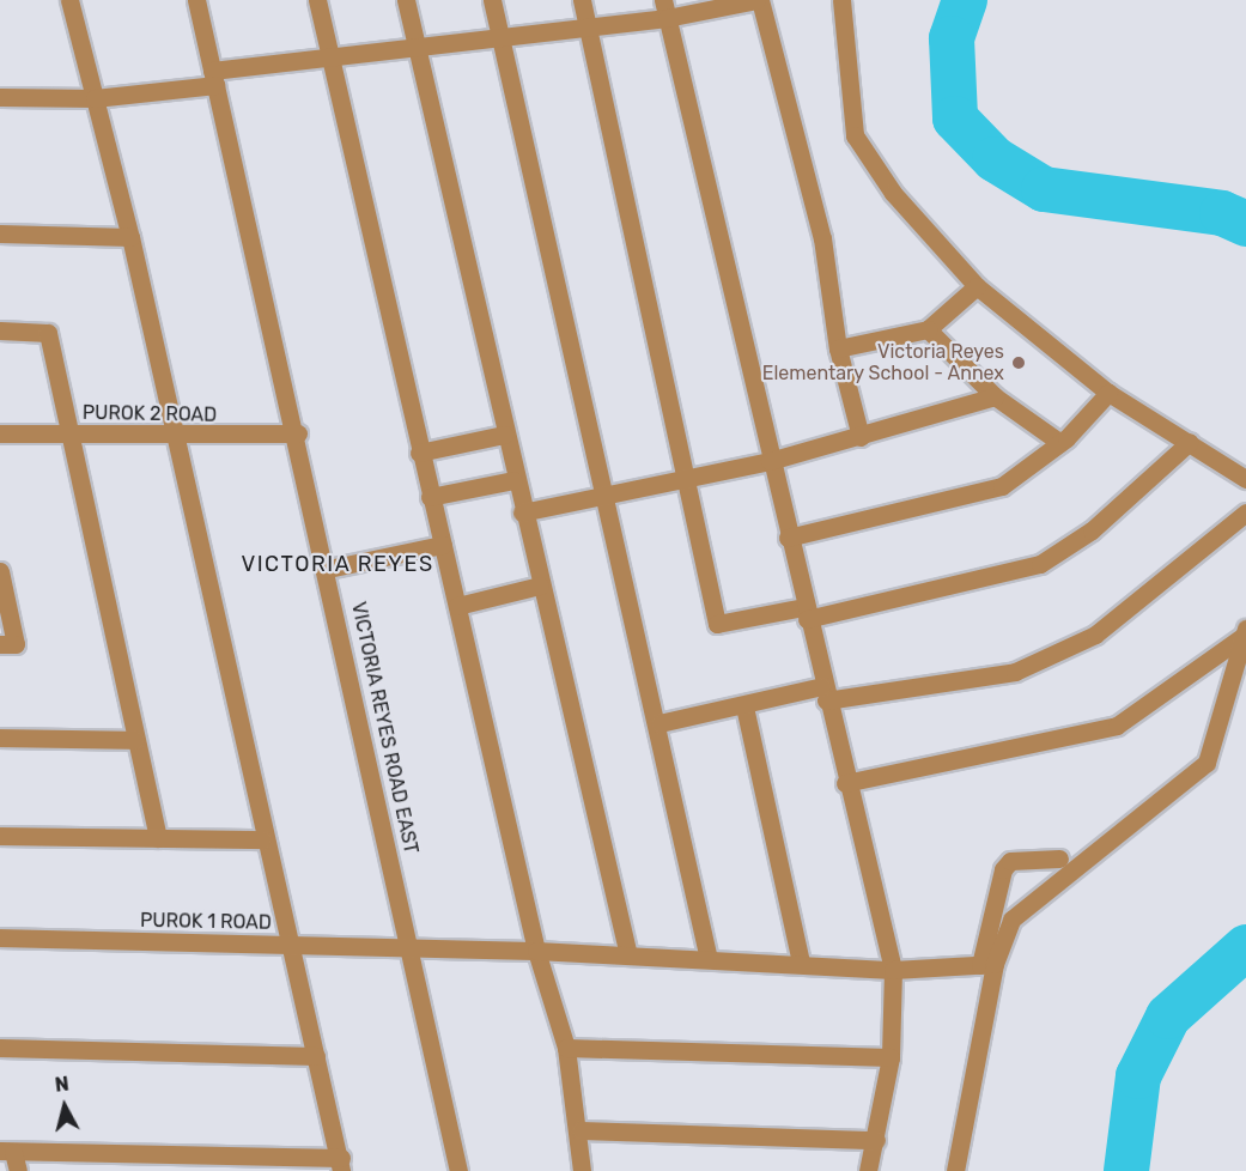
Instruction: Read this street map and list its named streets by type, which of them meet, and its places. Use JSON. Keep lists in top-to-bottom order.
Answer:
{
  "streets": {
    "street": ["PUROK 2 ROAD", "VICTORIA REYES ROAD EAST", "PUROK 1 ROAD"]
  },
  "crossings": [
    ["PUROK 2 ROAD", "VICTORIA REYES ROAD EAST"],
    ["VICTORIA REYES ROAD EAST", "PUROK 1 ROAD"]
  ],
  "districts": ["VICTORIA REYES"],
  "places": ["Victoria Reyes Elementary School - Annex"],
  "north": "top"
}
